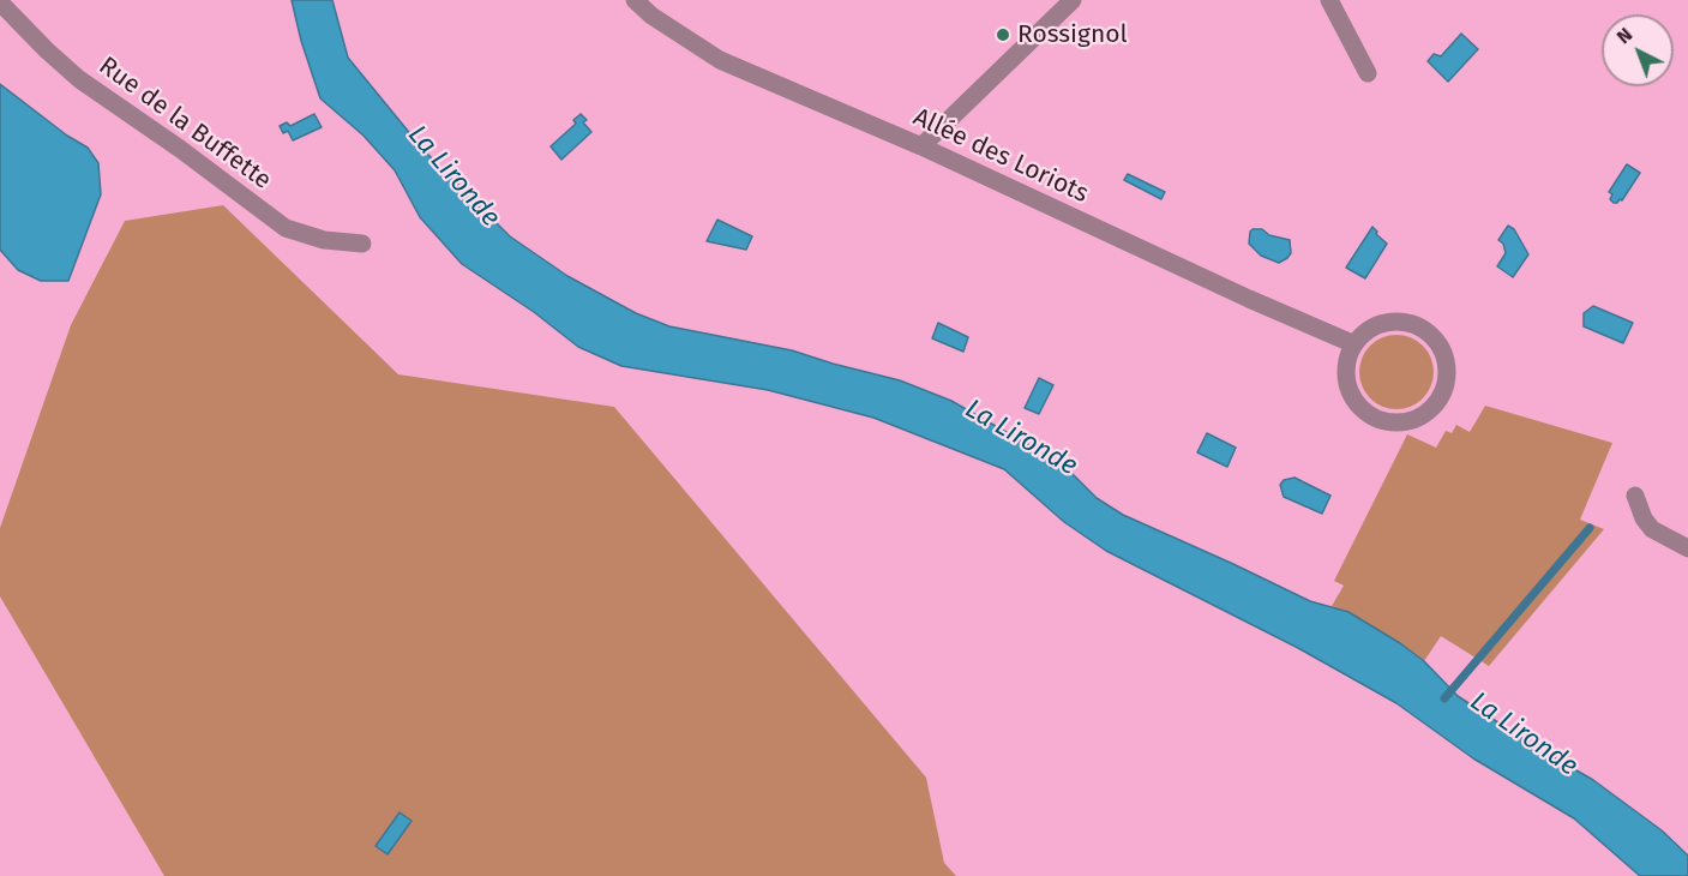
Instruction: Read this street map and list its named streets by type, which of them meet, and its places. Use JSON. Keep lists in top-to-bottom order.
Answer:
{
  "streets": {
    "street": ["Rue de la Buffette", "Allée des Loriots"]
  },
  "water": ["La Lironde"],
  "places": ["Rossignol"],
  "north": "top left"
}
